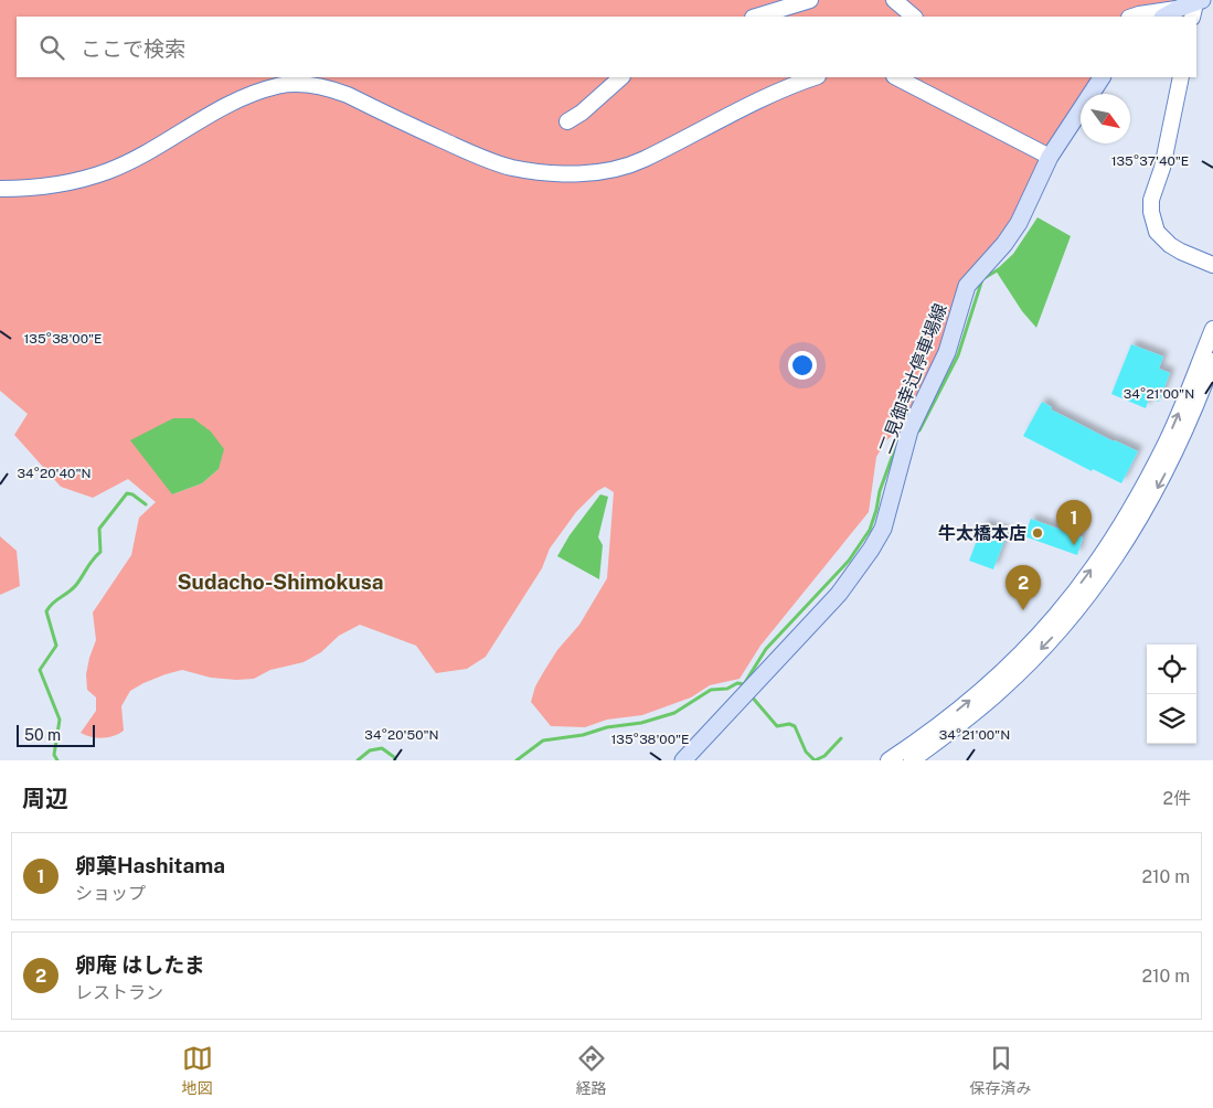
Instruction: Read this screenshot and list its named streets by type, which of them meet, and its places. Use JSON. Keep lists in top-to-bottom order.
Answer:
{
  "streets": {
    "main road": ["二見御幸辻停車場線"]
  },
  "districts": ["Sudacho-Shimokusa"],
  "places": ["牛太橋本店"],
  "scale_bar": "50 m",
  "north": "bottom right",
  "page": {
    "search": "ここで検索",
    "pins": ["1", "2"],
    "scale": "50 m",
    "heading": ["周辺", "2件"],
    "list": [
      {
        "mark": "1",
        "name": "卵菓Hashitama",
        "note": "ショップ",
        "value": "210 m"
      },
      {
        "mark": "2",
        "name": "卵庵 はしたま",
        "note": "レストラン",
        "value": "210 m"
      }
    ],
    "nav": ["地図", "経路", "保存済み"]
  },
  "coordinates": [
    "135°37'40\"E",
    "135°38'00\"E",
    "34°21'00\"N",
    "34°20'40\"N",
    "34°20'50\"N"
  ]
}
